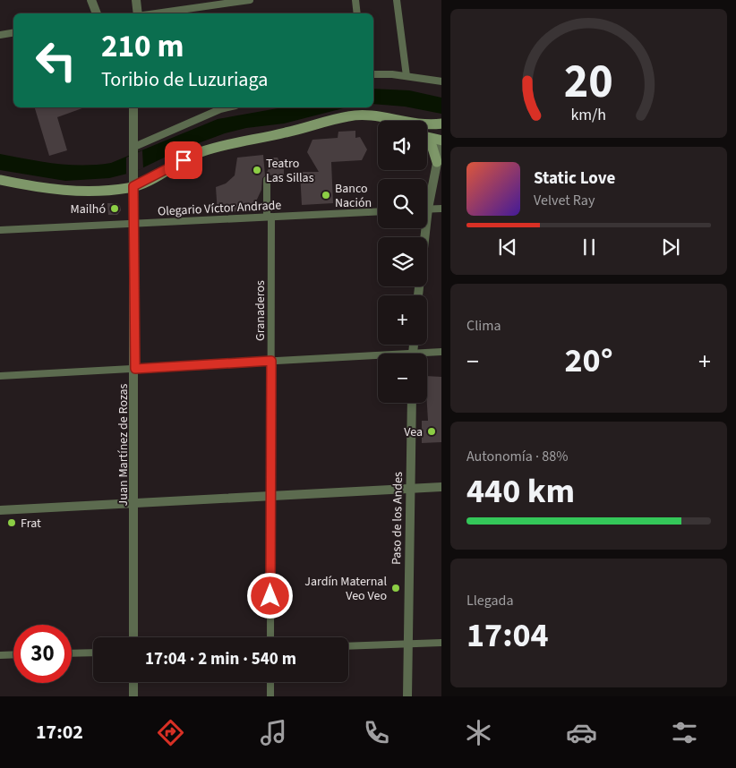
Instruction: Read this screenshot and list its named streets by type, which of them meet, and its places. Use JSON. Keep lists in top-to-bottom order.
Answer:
{
  "streets": {
    "street": [
      "Olegario Víctor Andrade",
      "Granaderos",
      "Juan Martínez de Rozas",
      "Paso de los Andes"
    ]
  },
  "crossings": [
    ["Olegario Víctor Andrade", "Granaderos"],
    ["Olegario Víctor Andrade", "Juan Martínez de Rozas"]
  ],
  "places": [
    "Teatro Las Sillas",
    "Banco Nación",
    "Mailhó",
    "Vea",
    "Frat",
    "Jardín Maternal Veo Veo"
  ],
  "page": {
    "turn": ["210 m", "Toribio de Luzuriaga"],
    "map_buttons": ["+", "−"],
    "song": ["Static Love", "Velvet Ray"],
    "tile": [
      "Clima",
      ["Autonomía · 88%", "440 km"],
      ["Llegada", "17:04"]
    ],
    "heat": ["−", "20°", "+"],
    "limit": "30",
    "trip": "17:04 · 2 min · 540 m",
    "tabs": "17:02",
    "gauge": ["20", "km/h"]
  }
}
